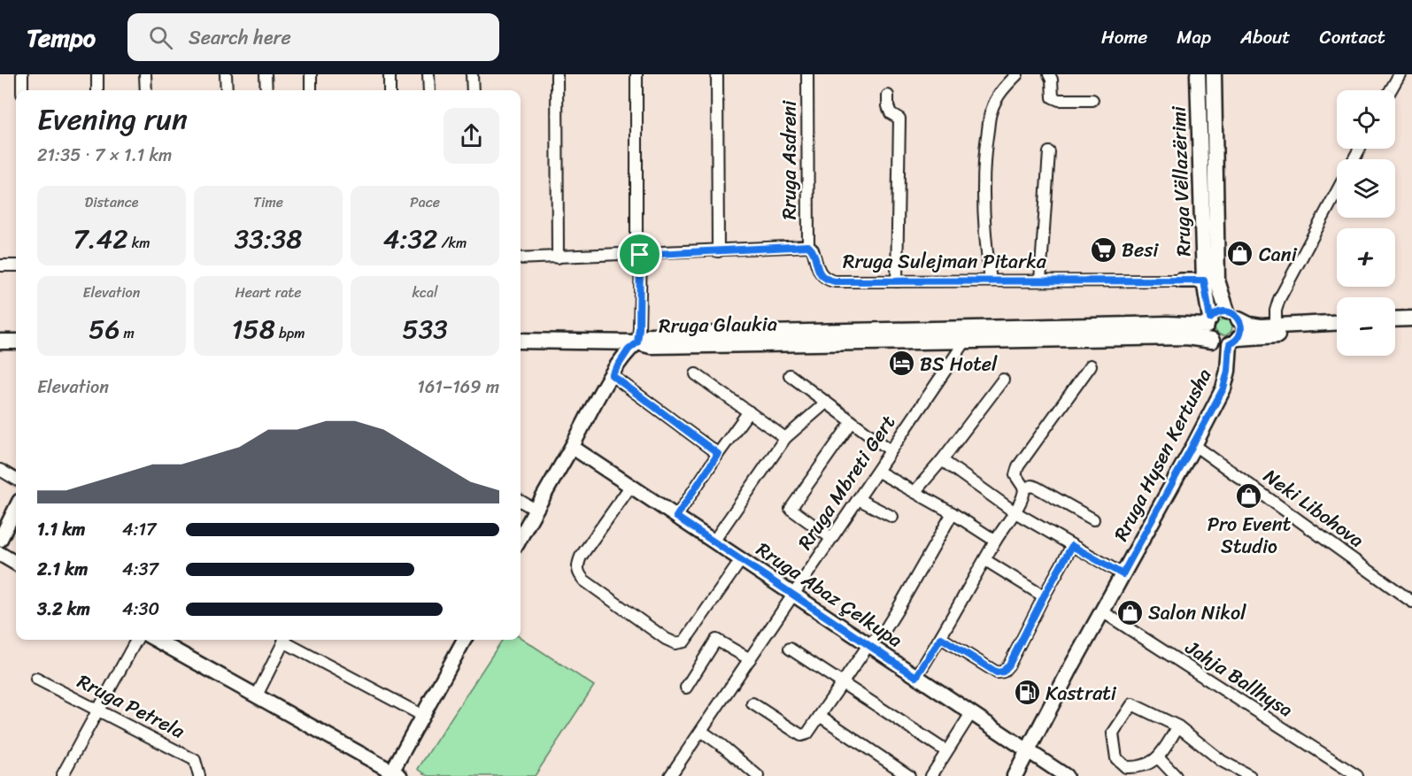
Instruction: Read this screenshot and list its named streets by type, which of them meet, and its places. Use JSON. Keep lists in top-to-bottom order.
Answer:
{
  "streets": {
    "main road": ["Rruga Vëllazërimi", "Rruga Glaukia", "Rruga Hysen Kertusha"],
    "street": [
      "Rruga Asdreni",
      "Rruga Sulejman Pitarka",
      "Rruga Mbreti Gert",
      "Neki Libohova",
      "Rruga Abaz Çelkupa",
      "Jahja Ballhysa",
      "Rruga Petrela"
    ]
  },
  "crossings": [
    ["Rruga Asdreni", "Rruga Sulejman Pitarka"],
    ["Rruga Vëllazërimi", "Rruga Sulejman Pitarka"],
    ["Rruga Vëllazërimi", "Rruga Glaukia"],
    ["Rruga Vëllazërimi", "Rruga Hysen Kertusha"],
    ["Rruga Glaukia", "Rruga Hysen Kertusha"],
    ["Rruga Glaukia", "Rruga Mbreti Gert"],
    ["Rruga Hysen Kertusha", "Neki Libohova"],
    ["Rruga Hysen Kertusha", "Rruga Abaz Çelkupa"],
    ["Rruga Hysen Kertusha", "Jahja Ballhysa"],
    ["Rruga Mbreti Gert", "Rruga Abaz Çelkupa"]
  ],
  "places": {
    "supermarket": ["Besi"],
    "shop": ["Cani", "Pro Event Studio", "Salon Nikol"],
    "hotel": ["BS Hotel"],
    "fuel station": ["Kastrati"]
  },
  "page": {
    "header": "Tempo",
    "search": "Search here",
    "nav": [
      "Home",
      "Map",
      "About",
      "Contact"
    ],
    "map_buttons": ["+", "−"],
    "heading": ["Evening run", "21:35 · 7 × 1.1 km"],
    "stats": [
      ["Distance", "7.42 km"],
      ["Time", "33:38"],
      ["Pace", "4:32 /km"],
      ["Elevation", "56 m"],
      ["Heart rate", "158 bpm"],
      ["kcal", "533"]
    ],
    "chart": ["Elevation", "161–169 m"],
    "list": [
      {
        "name": "1.1 km",
        "note": "4:17"
      },
      {
        "name": "2.1 km",
        "note": "4:37"
      },
      {
        "name": "3.2 km",
        "note": "4:30"
      }
    ]
  }
}
